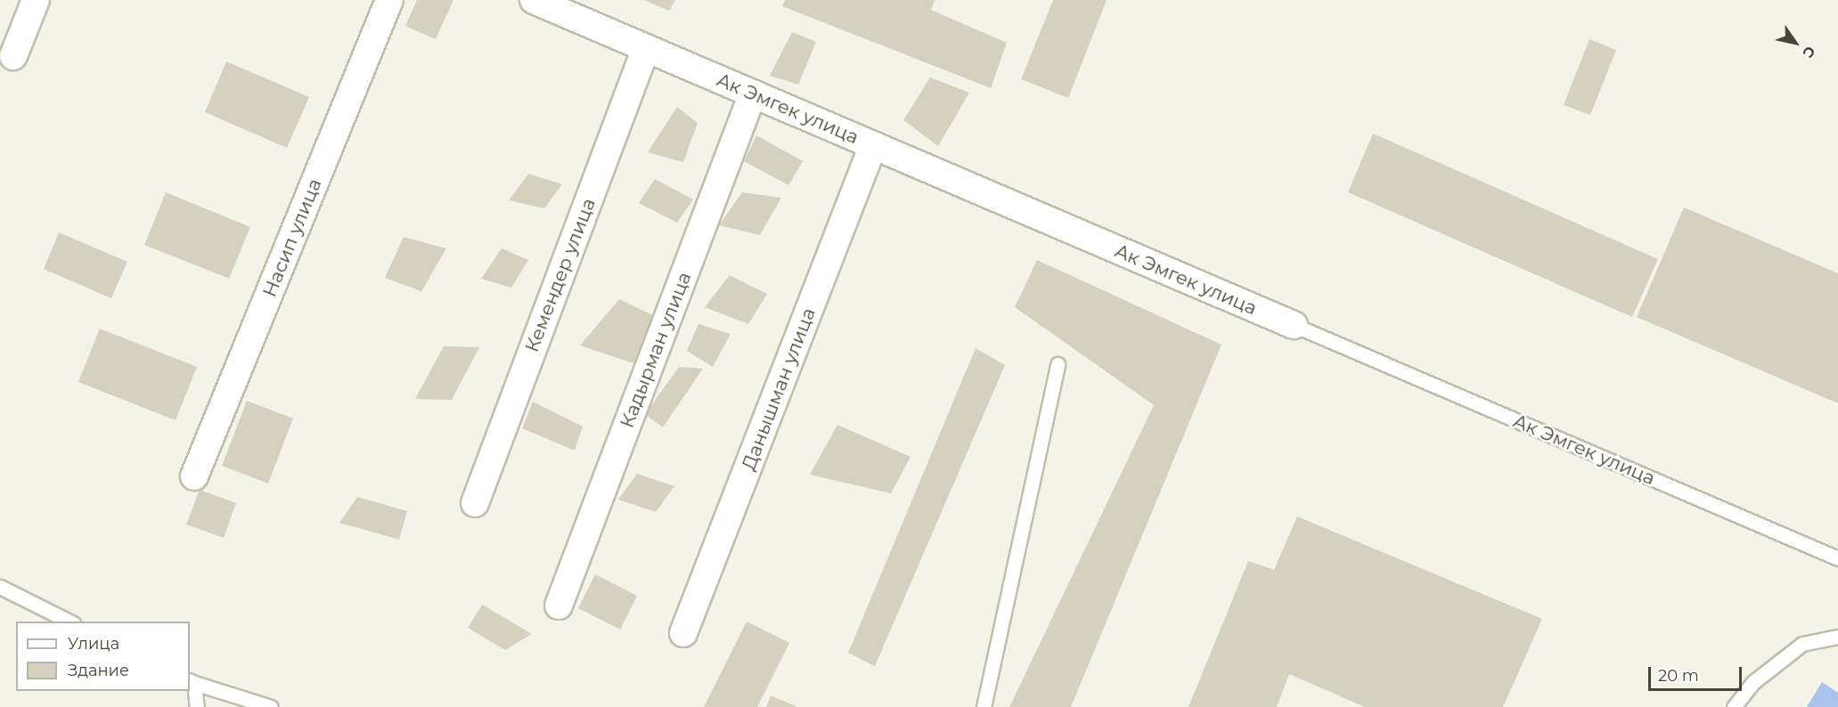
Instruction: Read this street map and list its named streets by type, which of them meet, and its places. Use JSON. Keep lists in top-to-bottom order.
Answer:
{
  "streets": {
    "street": [
      "Ак Эмгек улица",
      "Насип улица",
      "Кемендер улица",
      "Кадырман улица",
      "Данышман улица"
    ]
  },
  "crossings": [
    ["Ак Эмгек улица", "Кемендер улица"],
    ["Ак Эмгек улица", "Кадырман улица"],
    ["Ак Эмгек улица", "Данышман улица"]
  ],
  "legend": ["Улица", "Здание"],
  "scale_bar": "20 m",
  "north": "bottom right"
}
